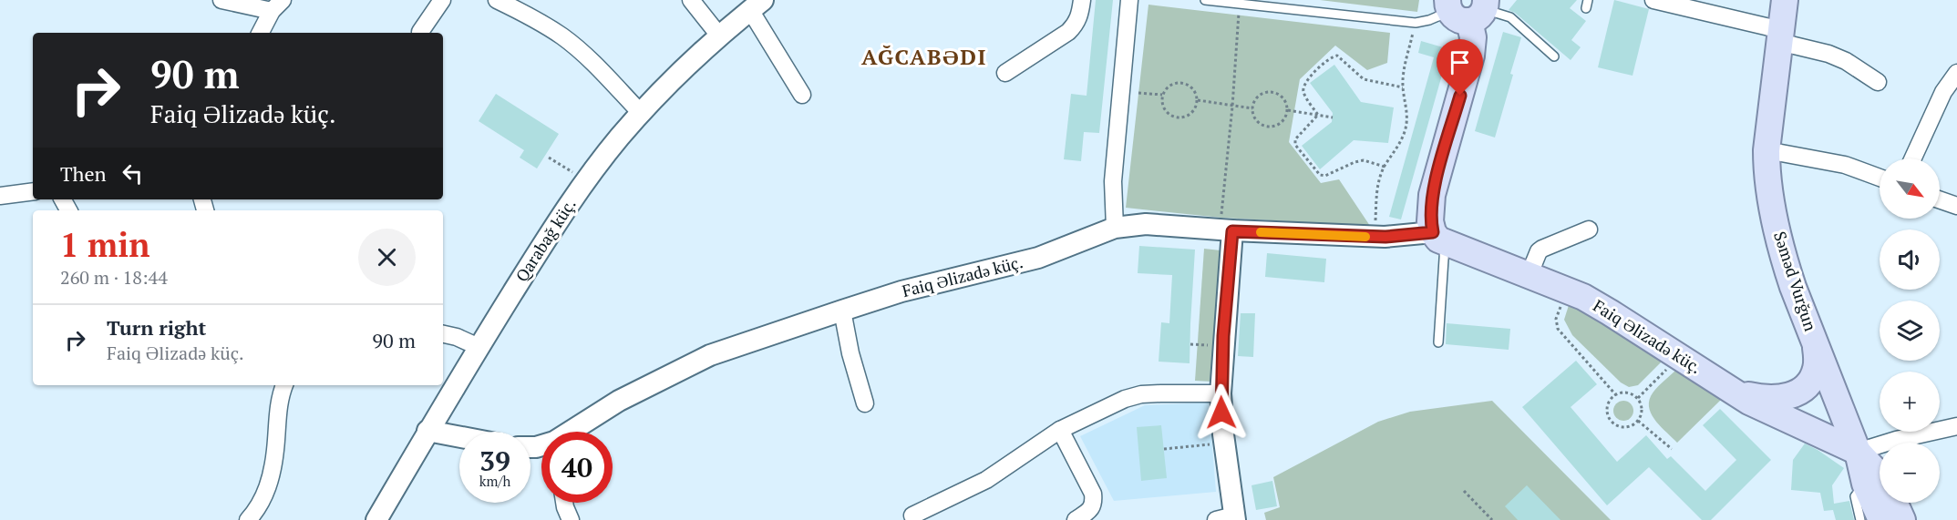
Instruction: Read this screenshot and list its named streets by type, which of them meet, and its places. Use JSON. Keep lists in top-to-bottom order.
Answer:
{
  "streets": {
    "main road": ["Faiq Əlizadə küç.", "Səməd Vurğun"],
    "street": ["Qarabağ küç."]
  },
  "crossings": [
    ["Faiq Əlizadə küç.", "Səməd Vurğun"]
  ],
  "districts": ["AĞCABƏDI"],
  "north": "bottom right",
  "page": {
    "turn": ["90 m", "Faiq Əlizadə küç."],
    "then": "Then",
    "map_buttons": ["+", "−"],
    "heading": ["1 min", "260 m · 18:44"],
    "list": [
      {
        "name": "Turn right",
        "note": "Faiq Əlizadə küç.",
        "value": "90 m"
      }
    ],
    "speed": "39 km/h",
    "limit": "40"
  }
}
